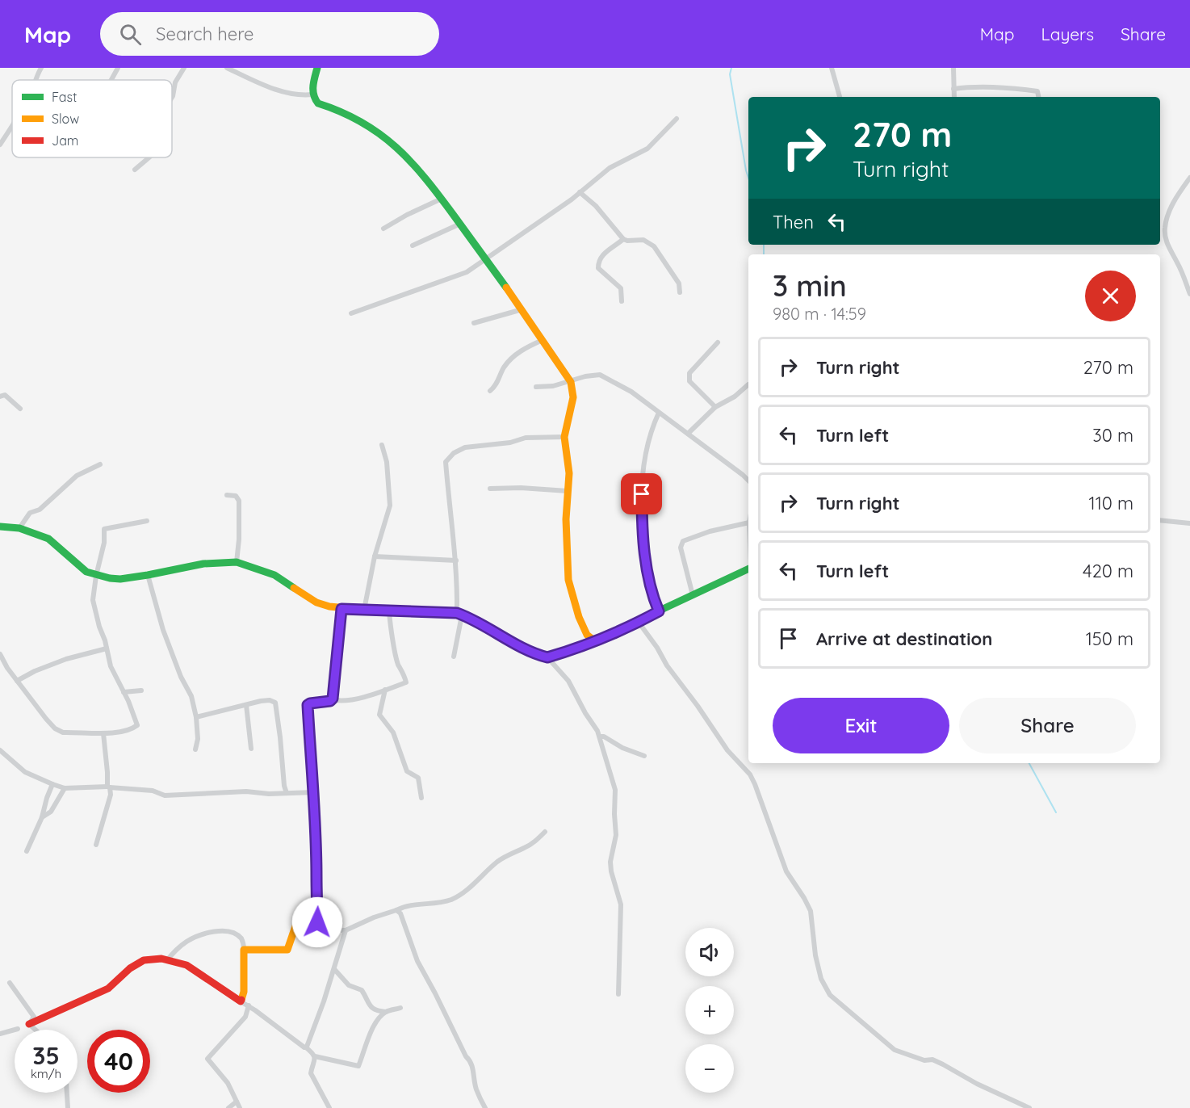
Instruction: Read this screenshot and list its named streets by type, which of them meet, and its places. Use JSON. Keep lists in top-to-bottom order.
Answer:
{
  "legend": ["Fast", "Slow", "Jam"],
  "page": {
    "header": "Map",
    "search": "Search here",
    "nav": ["Map", "Layers", "Share"],
    "turn": ["270 m", "Turn right"],
    "then": "Then",
    "heading": ["3 min", "980 m · 14:59"],
    "list": [
      {
        "name": "Turn right",
        "value": "270 m"
      },
      {
        "name": "Turn left",
        "value": "30 m"
      },
      {
        "name": "Turn right",
        "value": "110 m"
      },
      {
        "name": "Turn left",
        "value": "420 m"
      },
      {
        "name": "Arrive at destination",
        "value": "150 m"
      }
    ],
    "buttons": ["Exit", "Share"],
    "map_buttons": ["+", "−"],
    "speed": "35 km/h",
    "limit": "40"
  }
}
